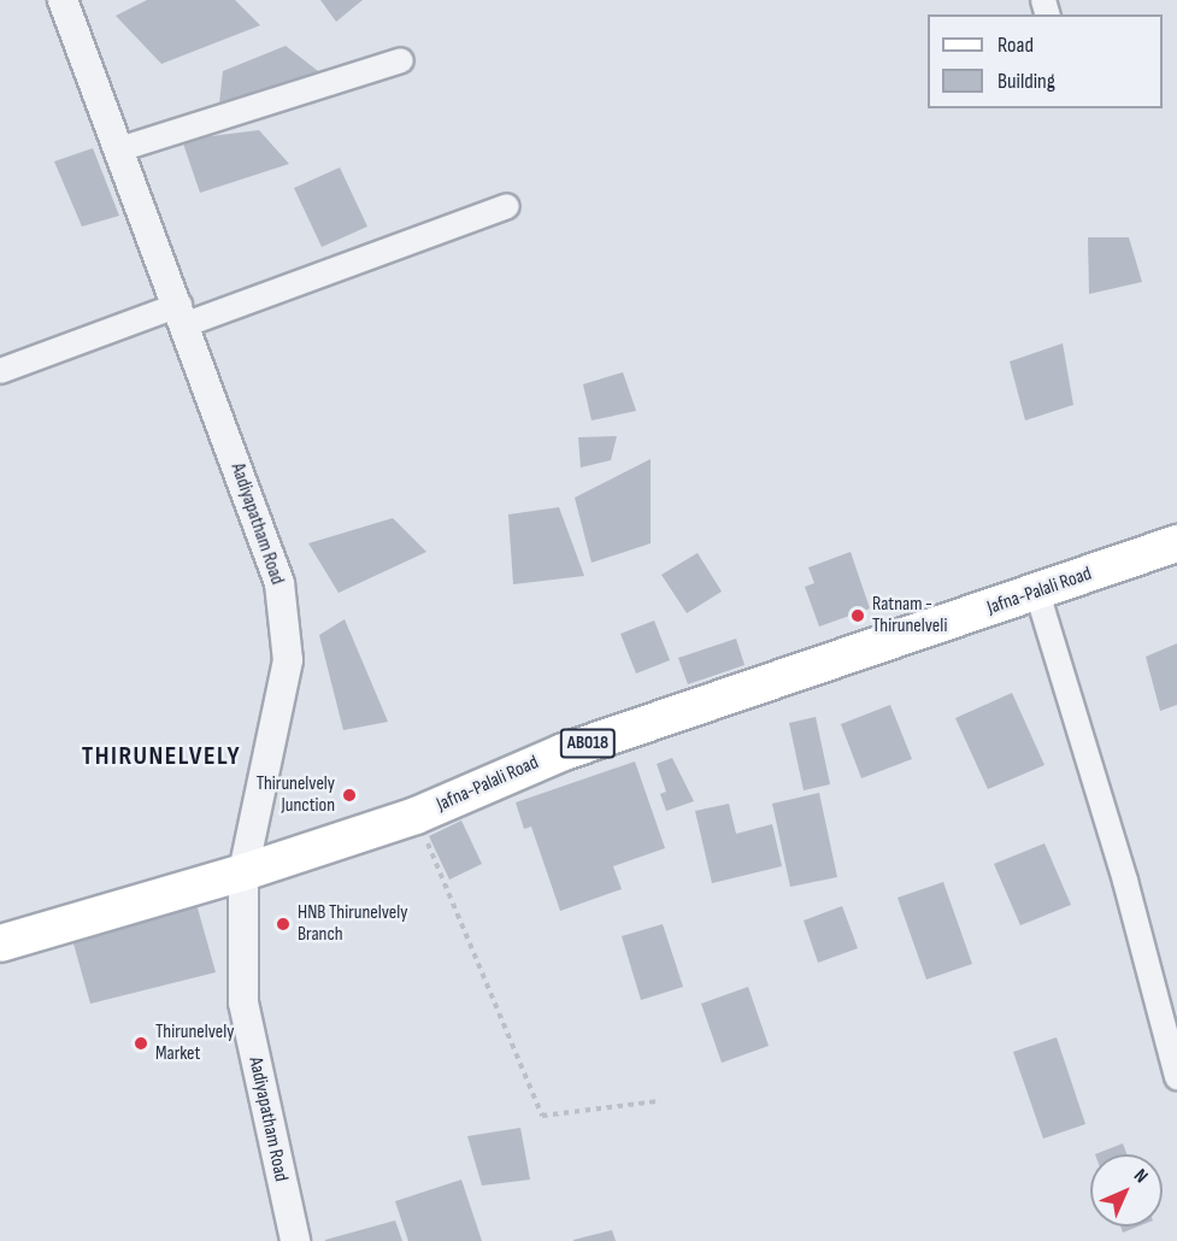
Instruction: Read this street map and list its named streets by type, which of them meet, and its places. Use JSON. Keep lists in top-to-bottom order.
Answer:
{
  "streets": {
    "main road": ["Jafna-Palali Road", "AB018"],
    "street": ["Aadiyapatham Road"]
  },
  "crossings": [
    ["Aadiyapatham Road", "Jafna-Palali Road"]
  ],
  "districts": ["THIRUNELVELY"],
  "places": [
    "Ratnam - Thirunelveli",
    "Thirunelvely Junction",
    "HNB Thirunelvely Branch",
    "Thirunelvely Market"
  ],
  "legend": ["Road", "Building"],
  "north": "top right"
}
